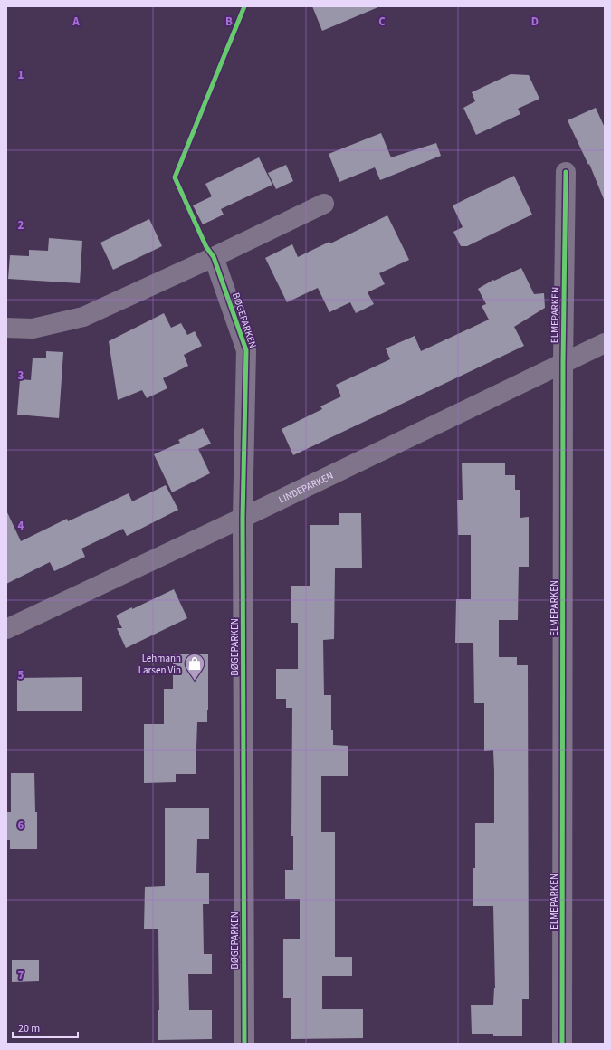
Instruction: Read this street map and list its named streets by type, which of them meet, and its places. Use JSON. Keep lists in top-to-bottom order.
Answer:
{
  "streets": {
    "street": ["ELMEPARKEN", "BØGEPARKEN", "LINDEPARKEN"]
  },
  "crossings": [
    ["ELMEPARKEN", "LINDEPARKEN"],
    ["BØGEPARKEN", "LINDEPARKEN"]
  ],
  "places": {
    "shop": ["Lehmann Larsen Vin"]
  },
  "scale_bar": "20 m",
  "grid": {
    "columns": [
      "A",
      "B",
      "C",
      "D"
    ],
    "rows": [
      "1",
      "2",
      "3",
      "4",
      "5",
      "6",
      "7"
    ]
  }
}
